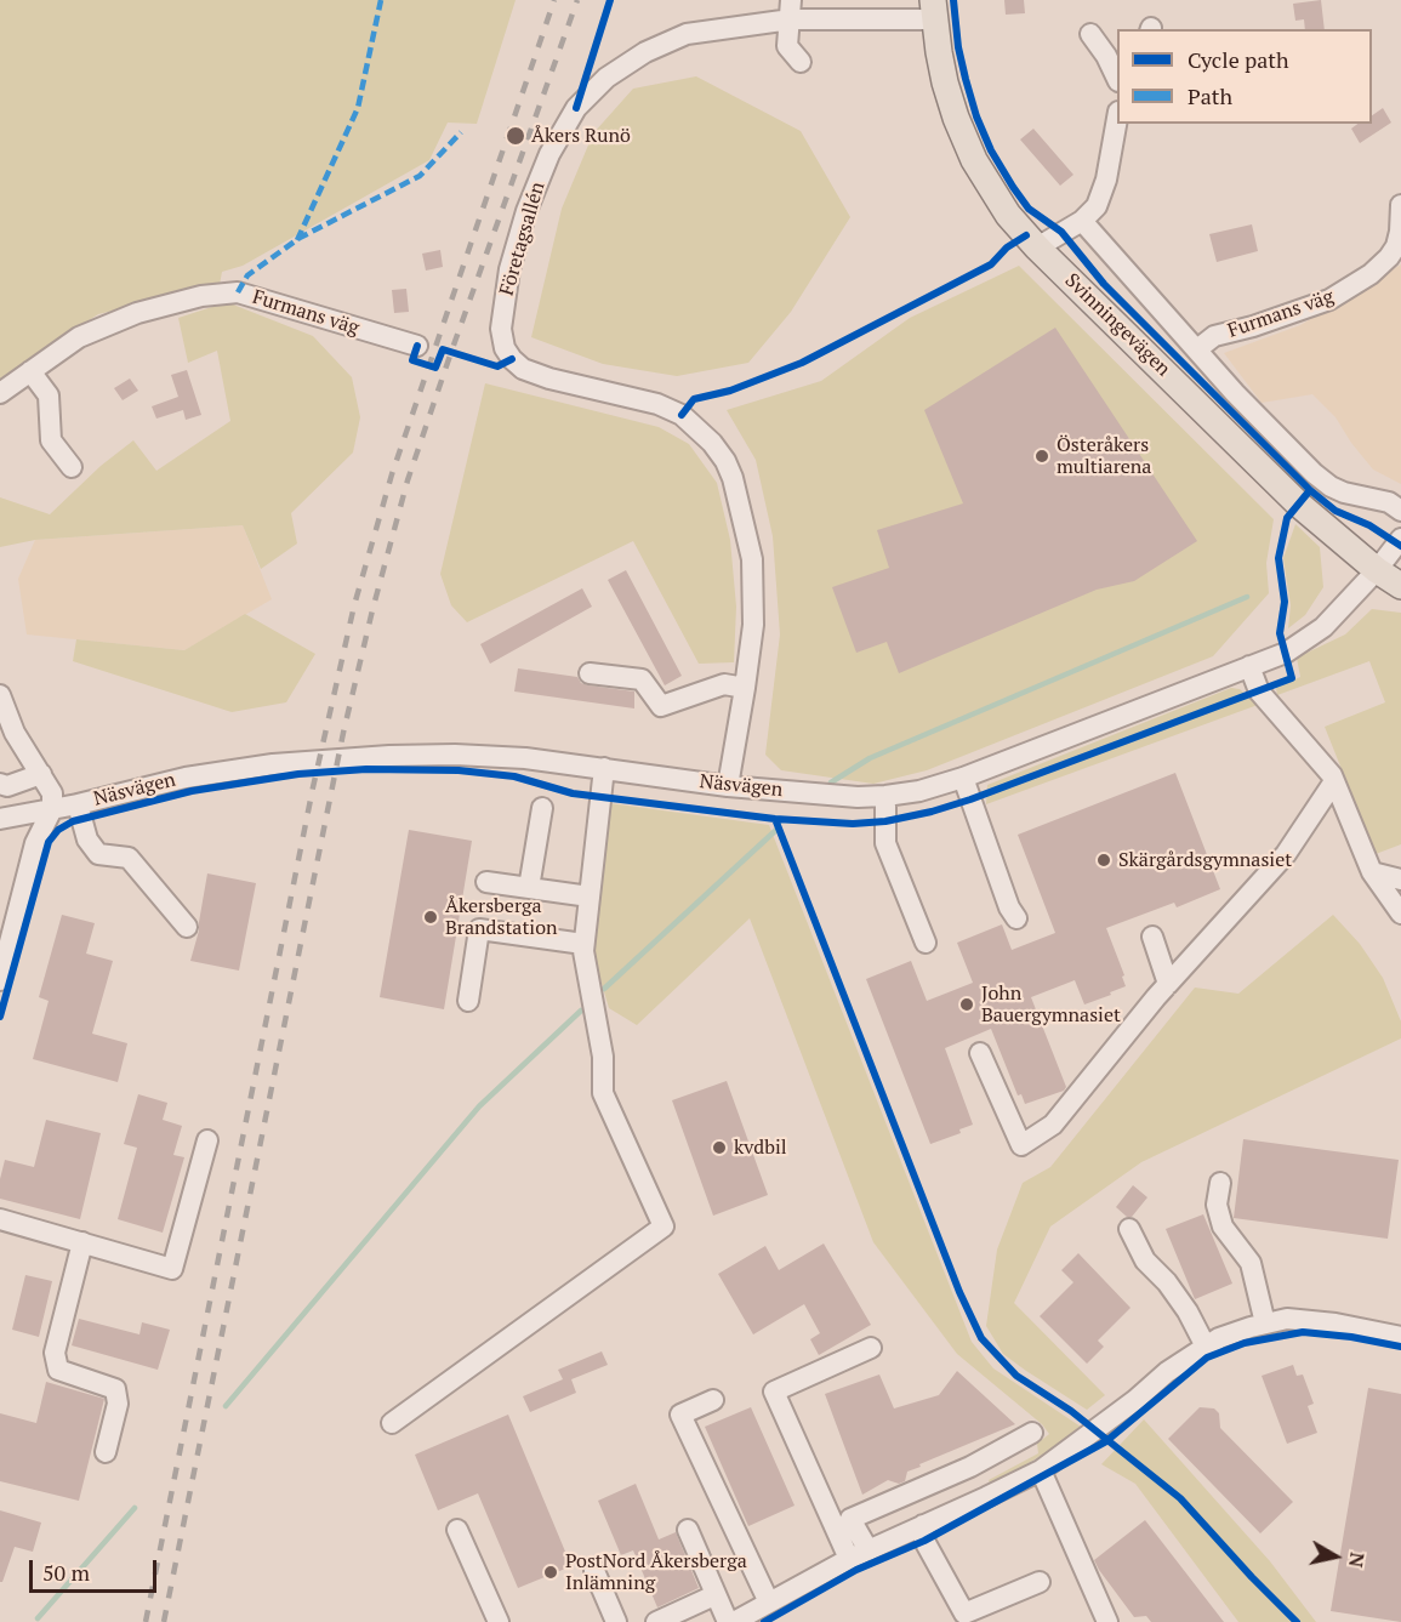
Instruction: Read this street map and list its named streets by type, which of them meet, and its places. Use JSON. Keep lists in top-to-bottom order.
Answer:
{
  "streets": {
    "main road": ["Svinningevägen"],
    "street": ["Företagsallén", "Furmans väg", "Näsvägen"]
  },
  "crossings": [
    ["Företagsallén", "Svinningevägen"],
    ["Företagsallén", "Näsvägen"],
    ["Svinningevägen", "Näsvägen"]
  ],
  "places": [
    "Åkers Runö",
    "Österåkers multiarena",
    "Skärgårdsgymnasiet",
    "Åkersberga Brandstation",
    "John Bauergymnasiet",
    "kvdbil",
    "PostNord Åkersberga Inlämning"
  ],
  "legend": ["Cycle path", "Path"],
  "scale_bar": "50 m",
  "north": "right"
}
